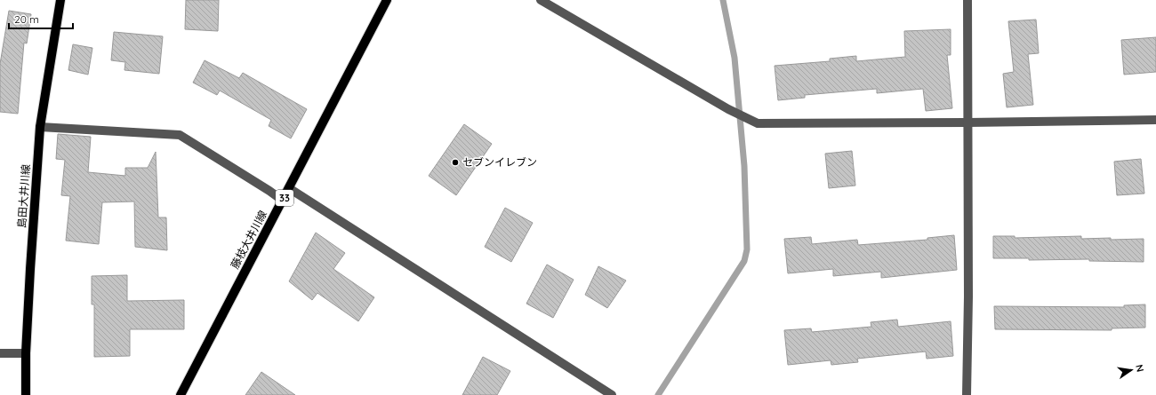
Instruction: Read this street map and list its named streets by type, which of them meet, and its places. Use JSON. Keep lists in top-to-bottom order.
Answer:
{
  "streets": {
    "main road": ["島田大井川線", "33", "藤枝大井川線"]
  },
  "places": ["セブンイレブン"],
  "scale_bar": "20 m",
  "north": "right"
}
